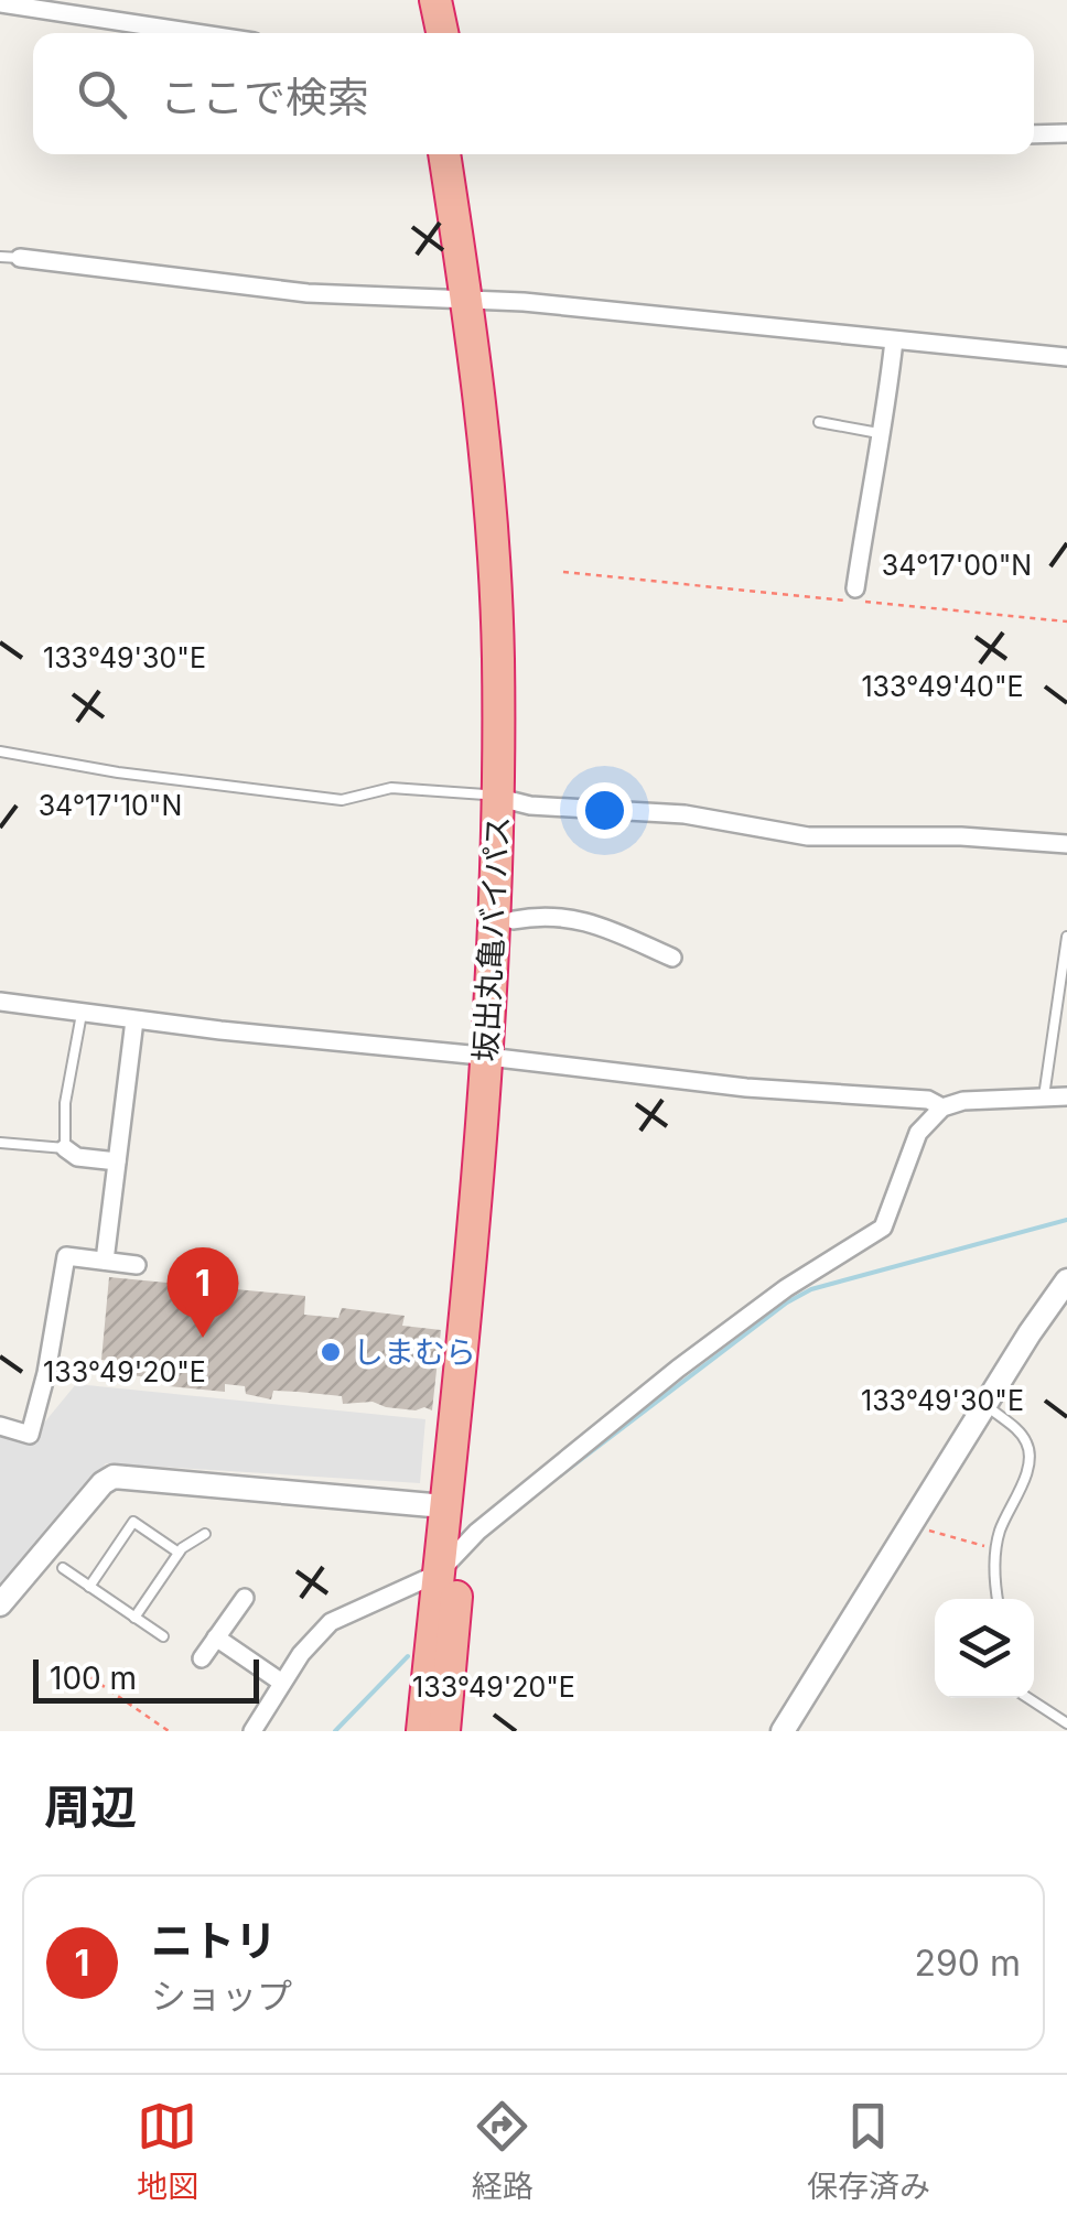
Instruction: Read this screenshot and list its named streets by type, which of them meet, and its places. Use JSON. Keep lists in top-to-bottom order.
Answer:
{
  "streets": {
    "highway": ["坂出丸亀バイパス"]
  },
  "places": ["しまむら"],
  "scale_bar": "100 m",
  "page": {
    "search": "ここで検索",
    "pins": "1",
    "scale": "100 m",
    "heading": "周辺",
    "list": [
      {
        "mark": "1",
        "name": "ニトリ",
        "note": "ショップ",
        "value": "290 m"
      }
    ],
    "nav": ["地図", "経路", "保存済み"]
  },
  "coordinates": [
    "34°17'00\"N",
    "133°49'30\"E",
    "133°49'40\"E",
    "34°17'10\"N",
    "133°49'20\"E"
  ]
}
